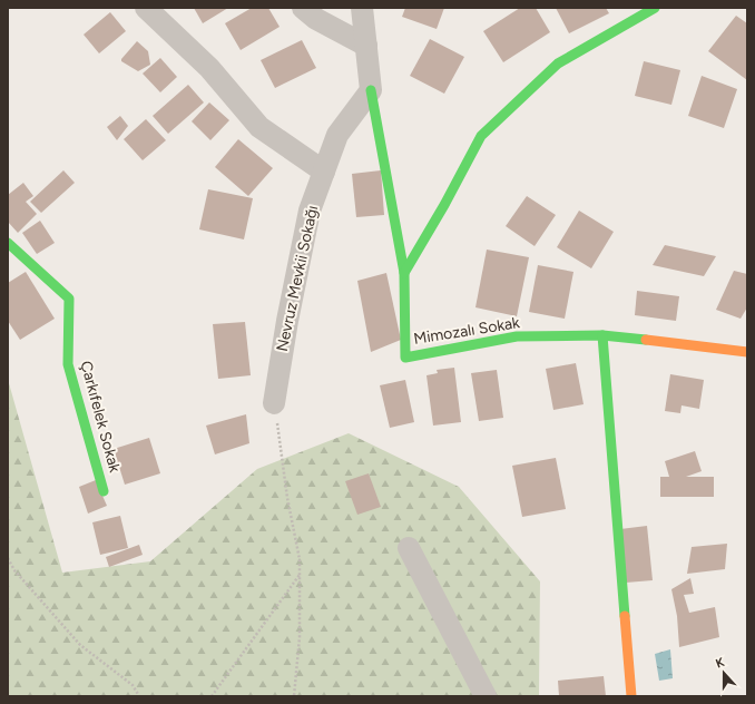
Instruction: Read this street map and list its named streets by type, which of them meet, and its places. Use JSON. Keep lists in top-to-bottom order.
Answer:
{
  "streets": {
    "street": ["Nevruz Mevkii Sokağı", "Mimozalı Sokak", "Çarkıfelek Sokak"]
  },
  "crossings": [
    ["Nevruz Mevkii Sokağı", "Mimozalı Sokak"]
  ],
  "north": "top"
}
